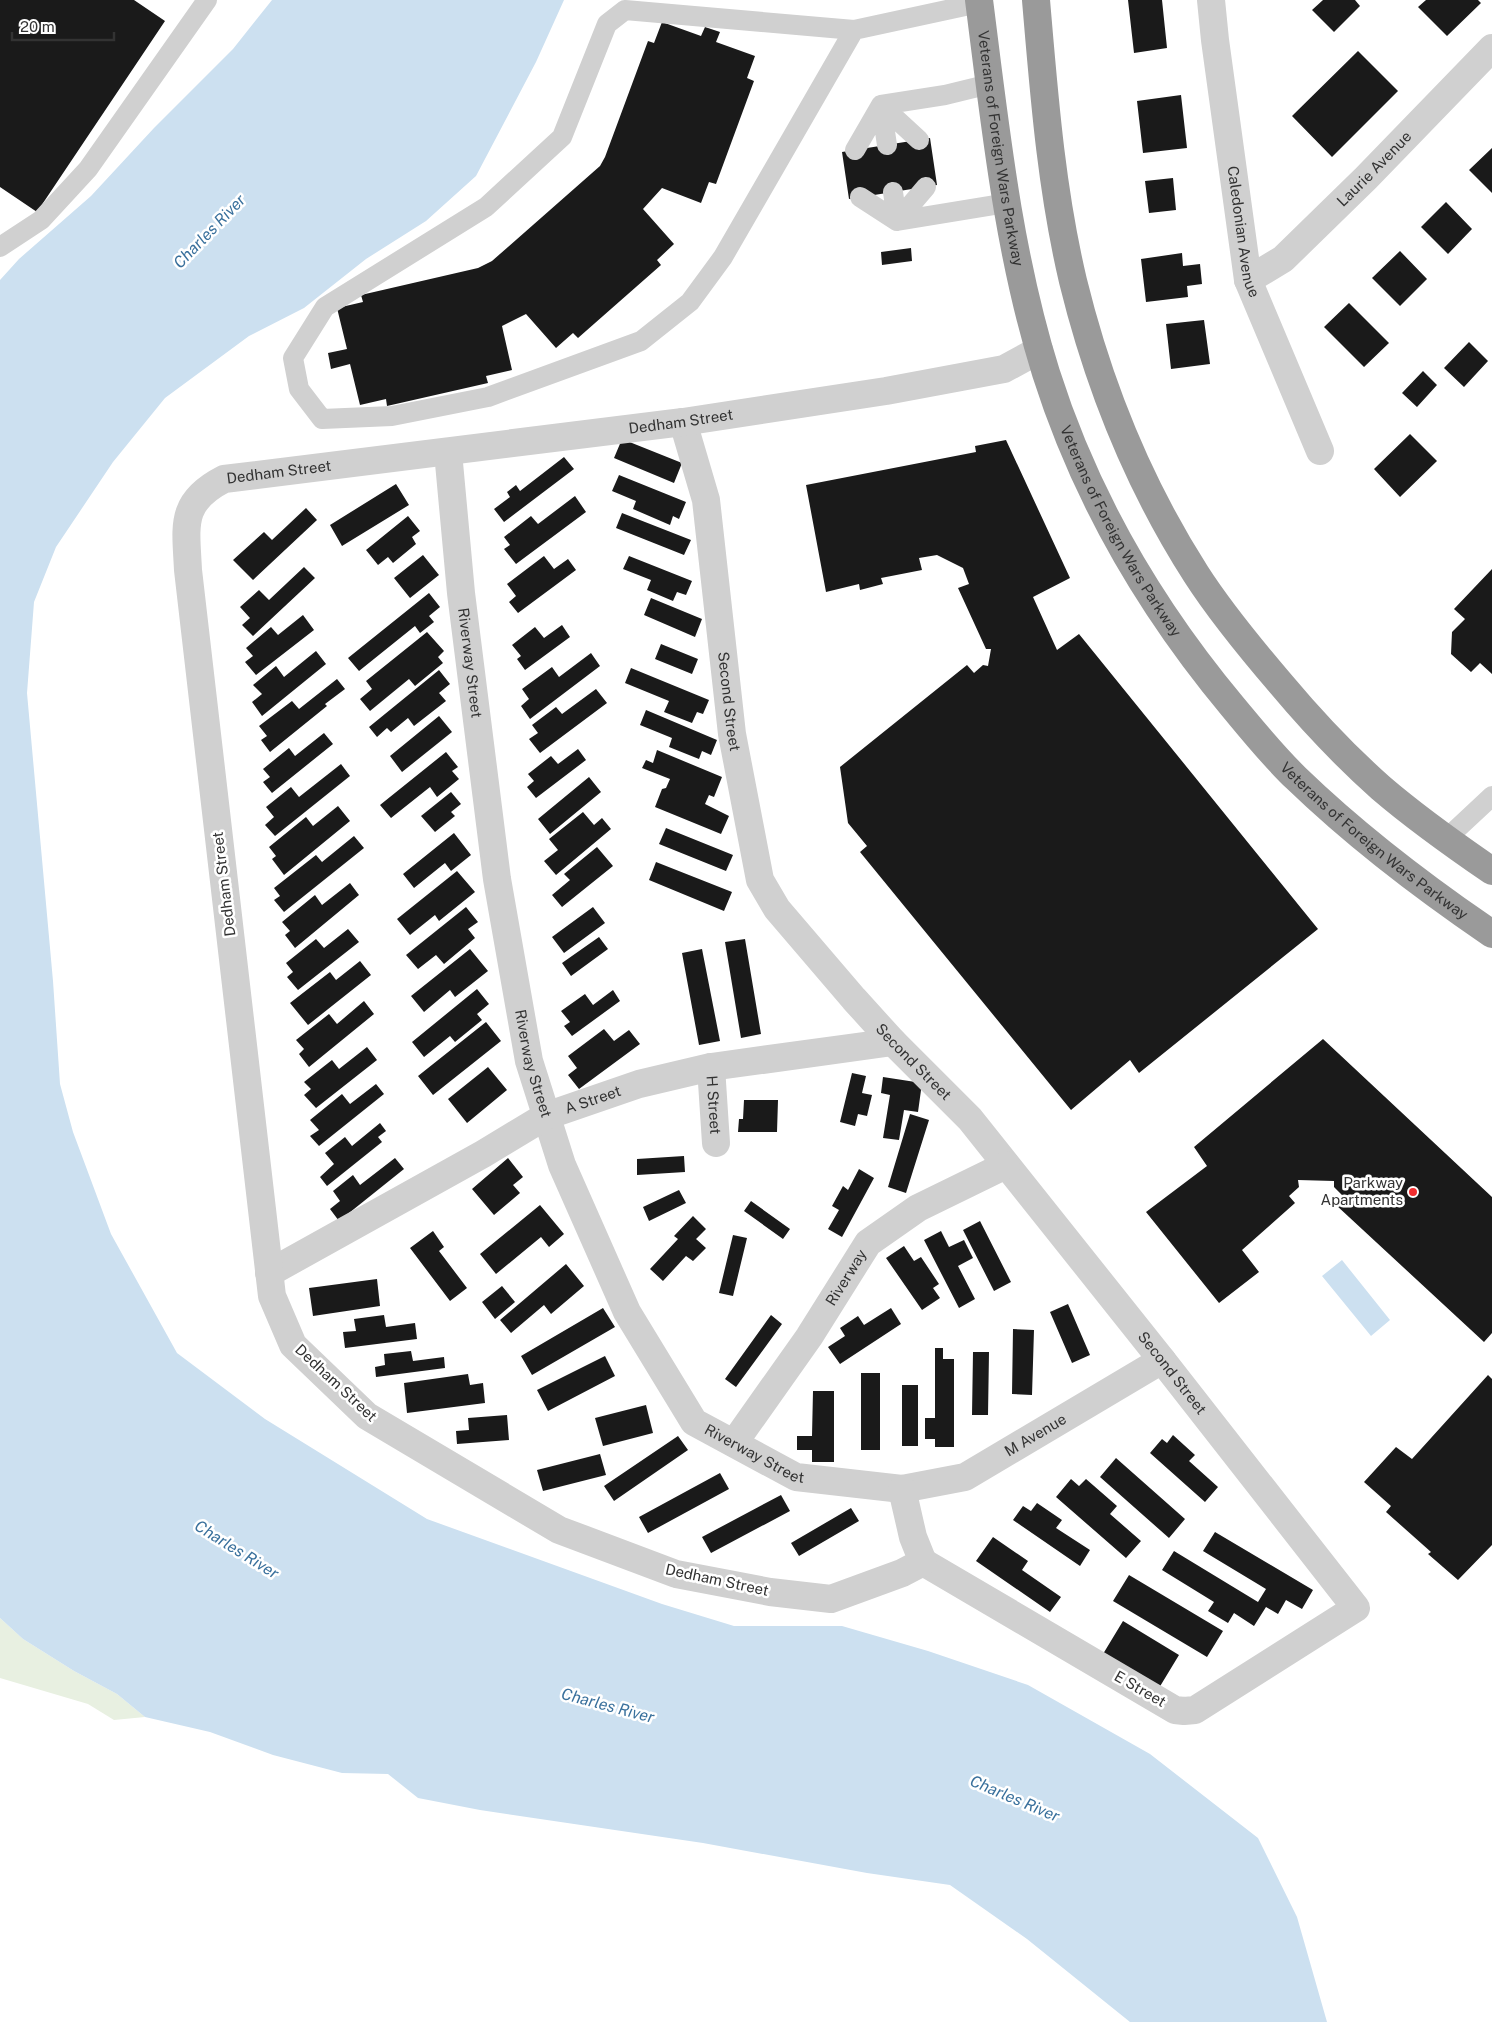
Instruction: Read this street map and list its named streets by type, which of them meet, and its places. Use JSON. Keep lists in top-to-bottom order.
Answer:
{
  "streets": {
    "highway": ["Veterans of Foreign Wars Parkway"],
    "street": [
      "Laurie Avenue",
      "Caledonian Avenue",
      "Dedham Street",
      "Riverway Street",
      "Second Street",
      "A Street",
      "H Street",
      "Riverway",
      "M Avenue",
      "E Street"
    ]
  },
  "crossings": [
    ["Veterans of Foreign Wars Parkway", "Dedham Street"],
    ["Laurie Avenue", "Caledonian Avenue"],
    ["Dedham Street", "Riverway Street"],
    ["Dedham Street", "Second Street"],
    ["Dedham Street", "A Street"],
    ["Dedham Street", "E Street"],
    ["Riverway Street", "A Street"],
    ["Riverway Street", "Riverway"],
    ["Riverway Street", "M Avenue"],
    ["Second Street", "A Street"],
    ["Second Street", "Riverway"],
    ["Second Street", "M Avenue"],
    ["Second Street", "E Street"],
    ["A Street", "H Street"]
  ],
  "water": ["Charles River"],
  "places": ["Parkway Apartments"],
  "scale_bar": "20 m"
}
